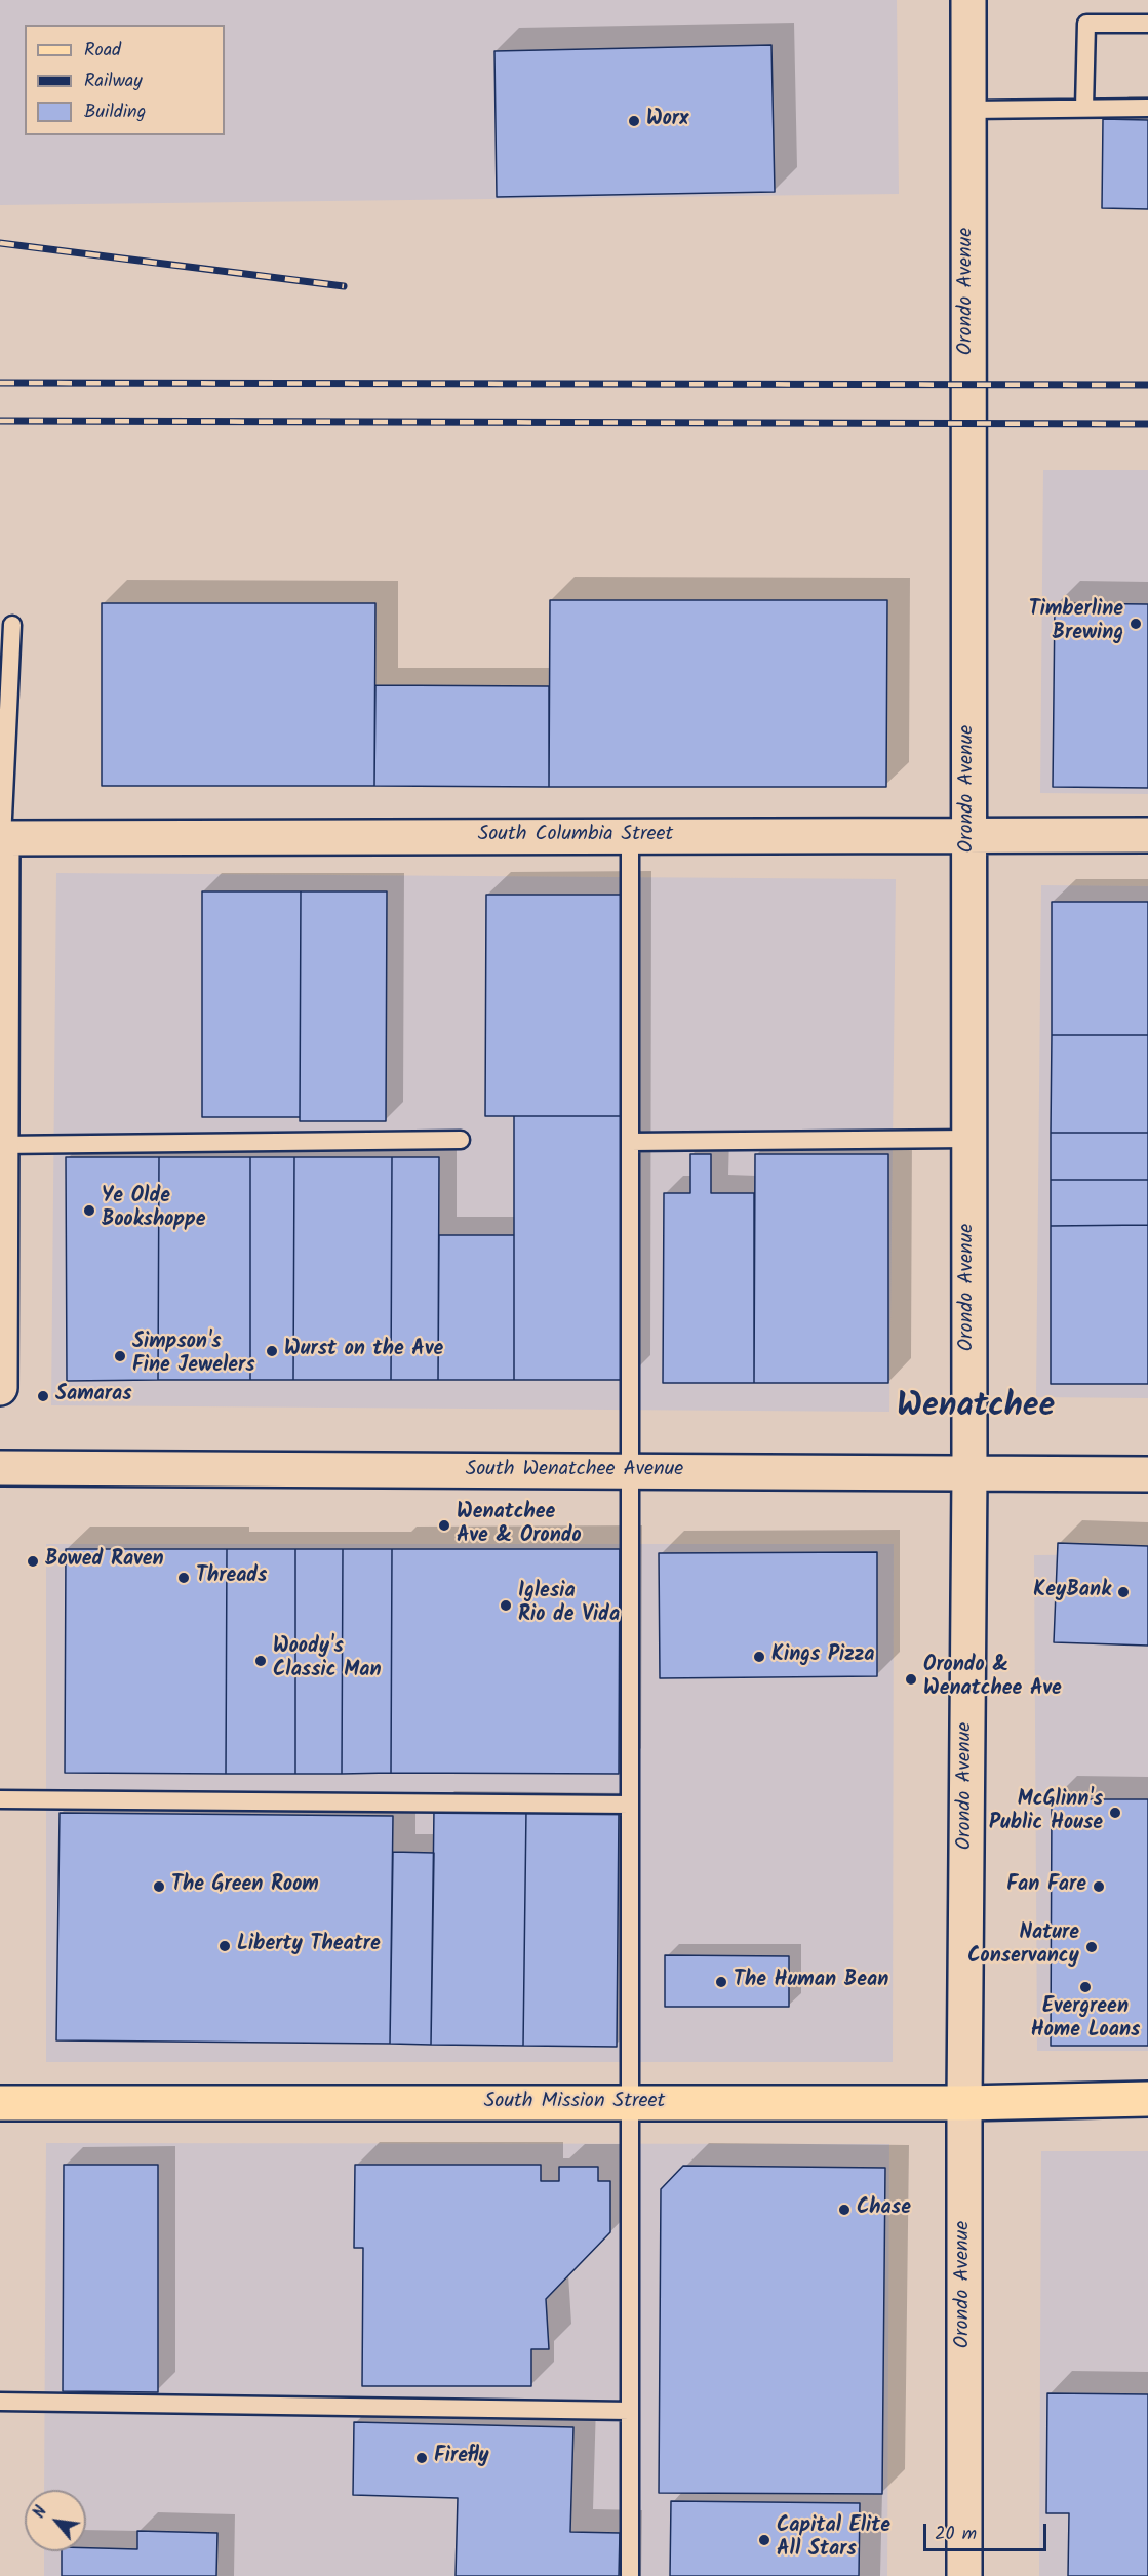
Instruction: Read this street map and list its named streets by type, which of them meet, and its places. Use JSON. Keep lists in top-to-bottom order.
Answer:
{
  "streets": {
    "main road": [
      "Orondo Avenue",
      "South Columbia Street",
      "South Wenatchee Avenue",
      "South Mission Street"
    ]
  },
  "crossings": [
    ["Orondo Avenue", "South Columbia Street"],
    ["Orondo Avenue", "South Wenatchee Avenue"],
    ["Orondo Avenue", "South Mission Street"]
  ],
  "districts": ["Wenatchee"],
  "places": [
    "Worx",
    "Timberline Brewing",
    "Ye Olde Bookshoppe",
    "Wurst on the Ave",
    "Simpson's Fine Jewelers",
    "Samaras",
    "Wenatchee Ave & Orondo",
    "Bowed Raven",
    "Threads",
    "KeyBank",
    "Iglesia Rio de Vida",
    "Kings Pizza",
    "Woody's Classic Man",
    "Orondo & Wenatchee Ave",
    "McGlinn's Public House",
    "The Green Room",
    "Fan Fare",
    "Liberty Theatre",
    "Nature Conservancy",
    "The Human Bean",
    "Evergreen Home Loans",
    "Chase",
    "Firefly",
    "Capital Elite All Stars"
  ],
  "legend": ["Road", "Railway", "Building"],
  "scale_bar": "20 m",
  "north": "top left"
}
